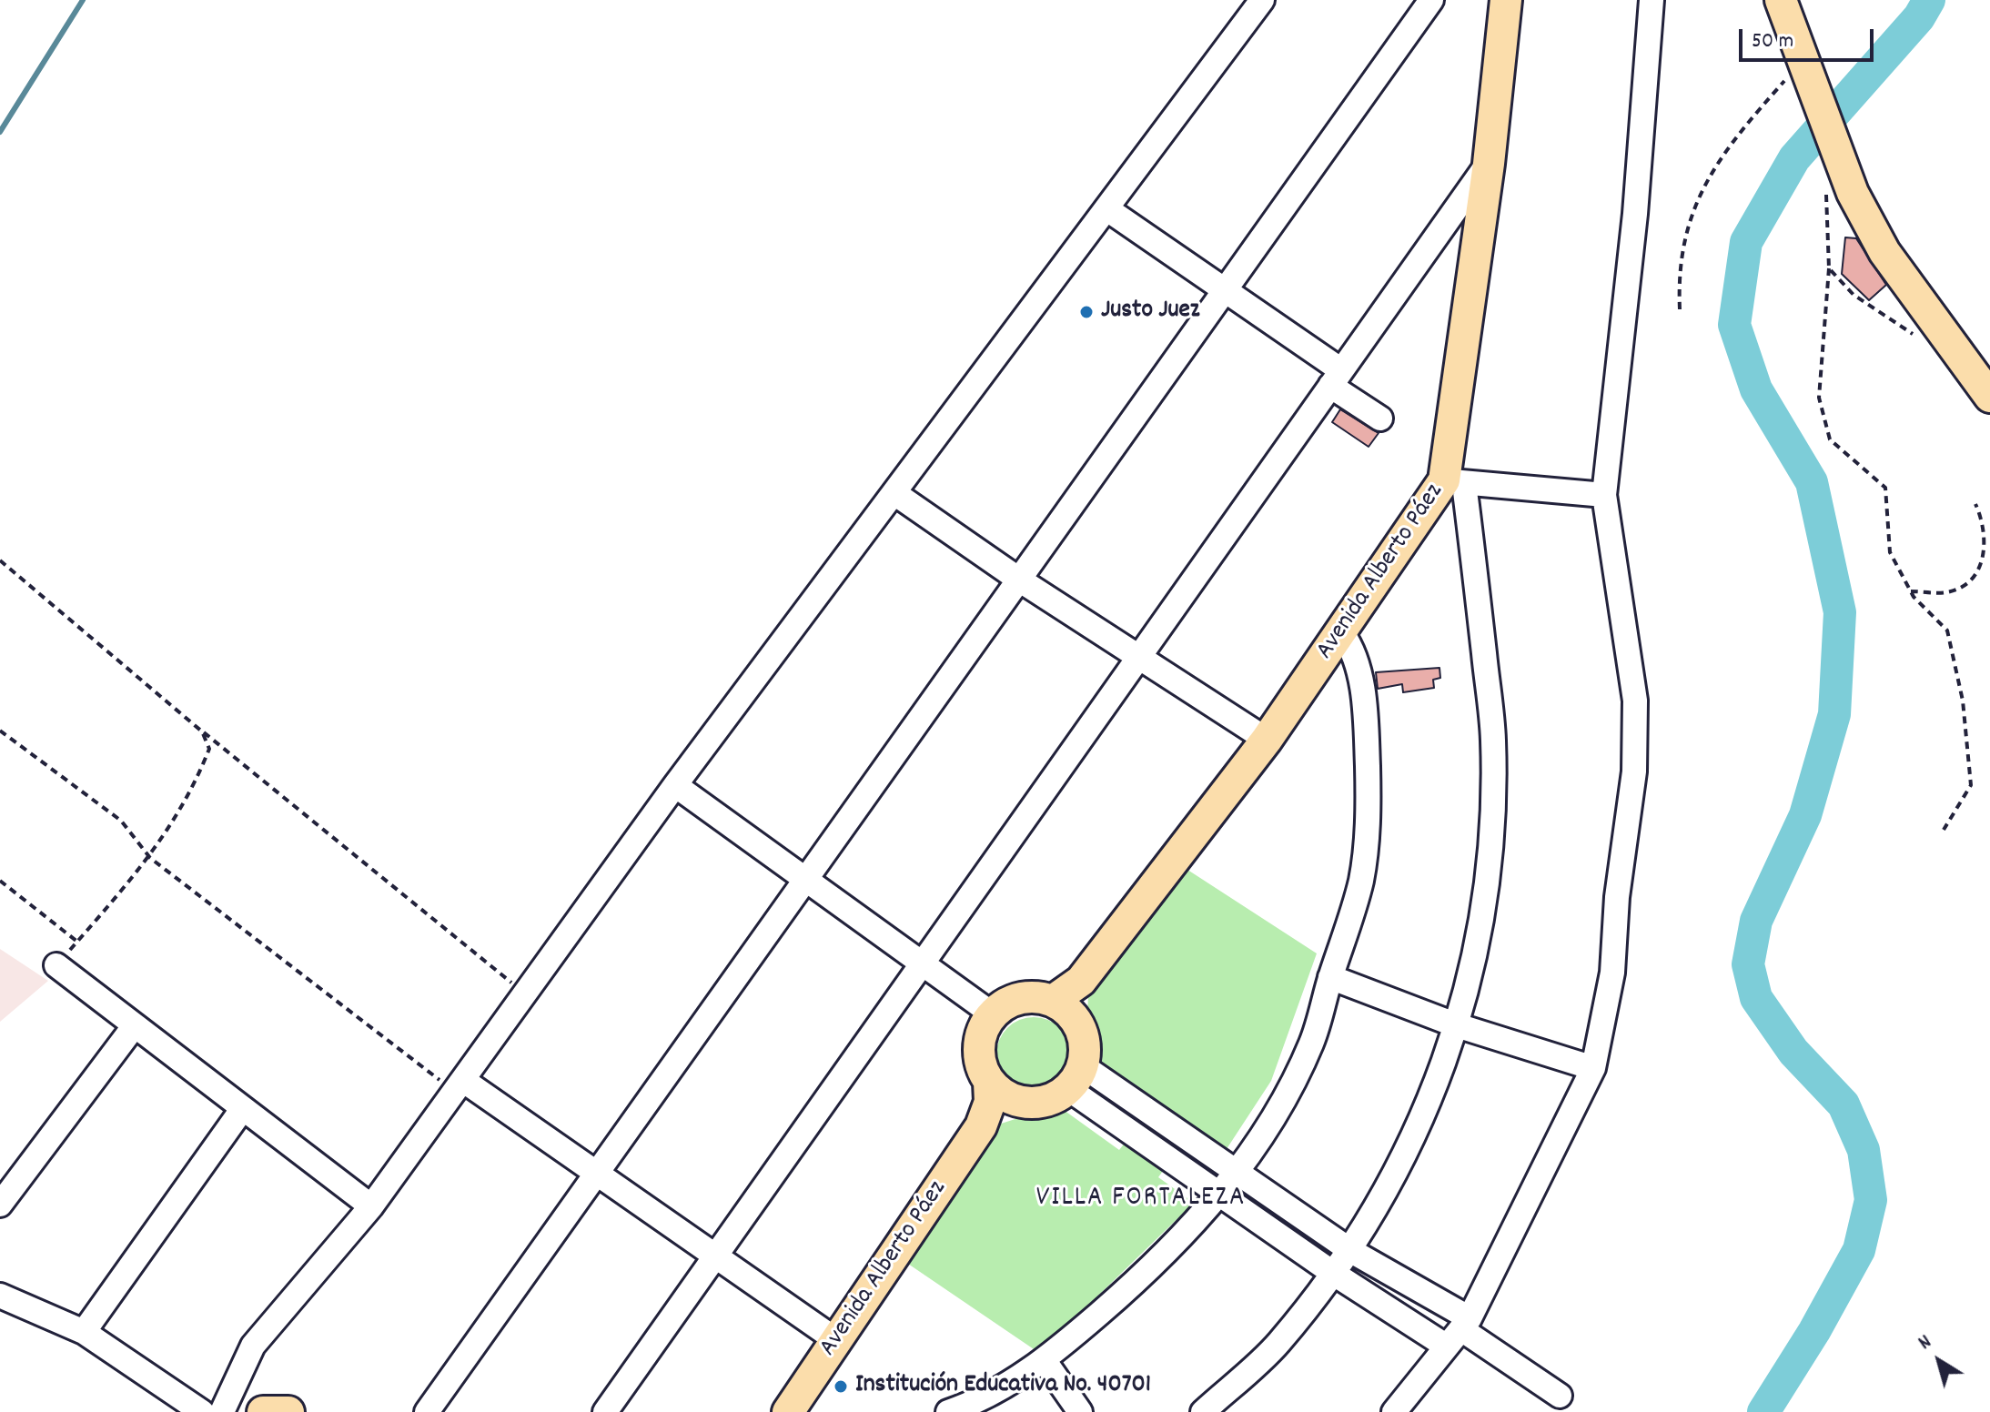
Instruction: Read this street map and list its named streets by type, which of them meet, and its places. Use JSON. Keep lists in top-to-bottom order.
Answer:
{
  "streets": {
    "main road": ["Avenida Alberto Páez"]
  },
  "districts": ["VILLA FORTALEZA"],
  "places": ["Justo Juez", "Institución Educativa No. 40701"],
  "scale_bar": "50 m",
  "north": "top left"
}
